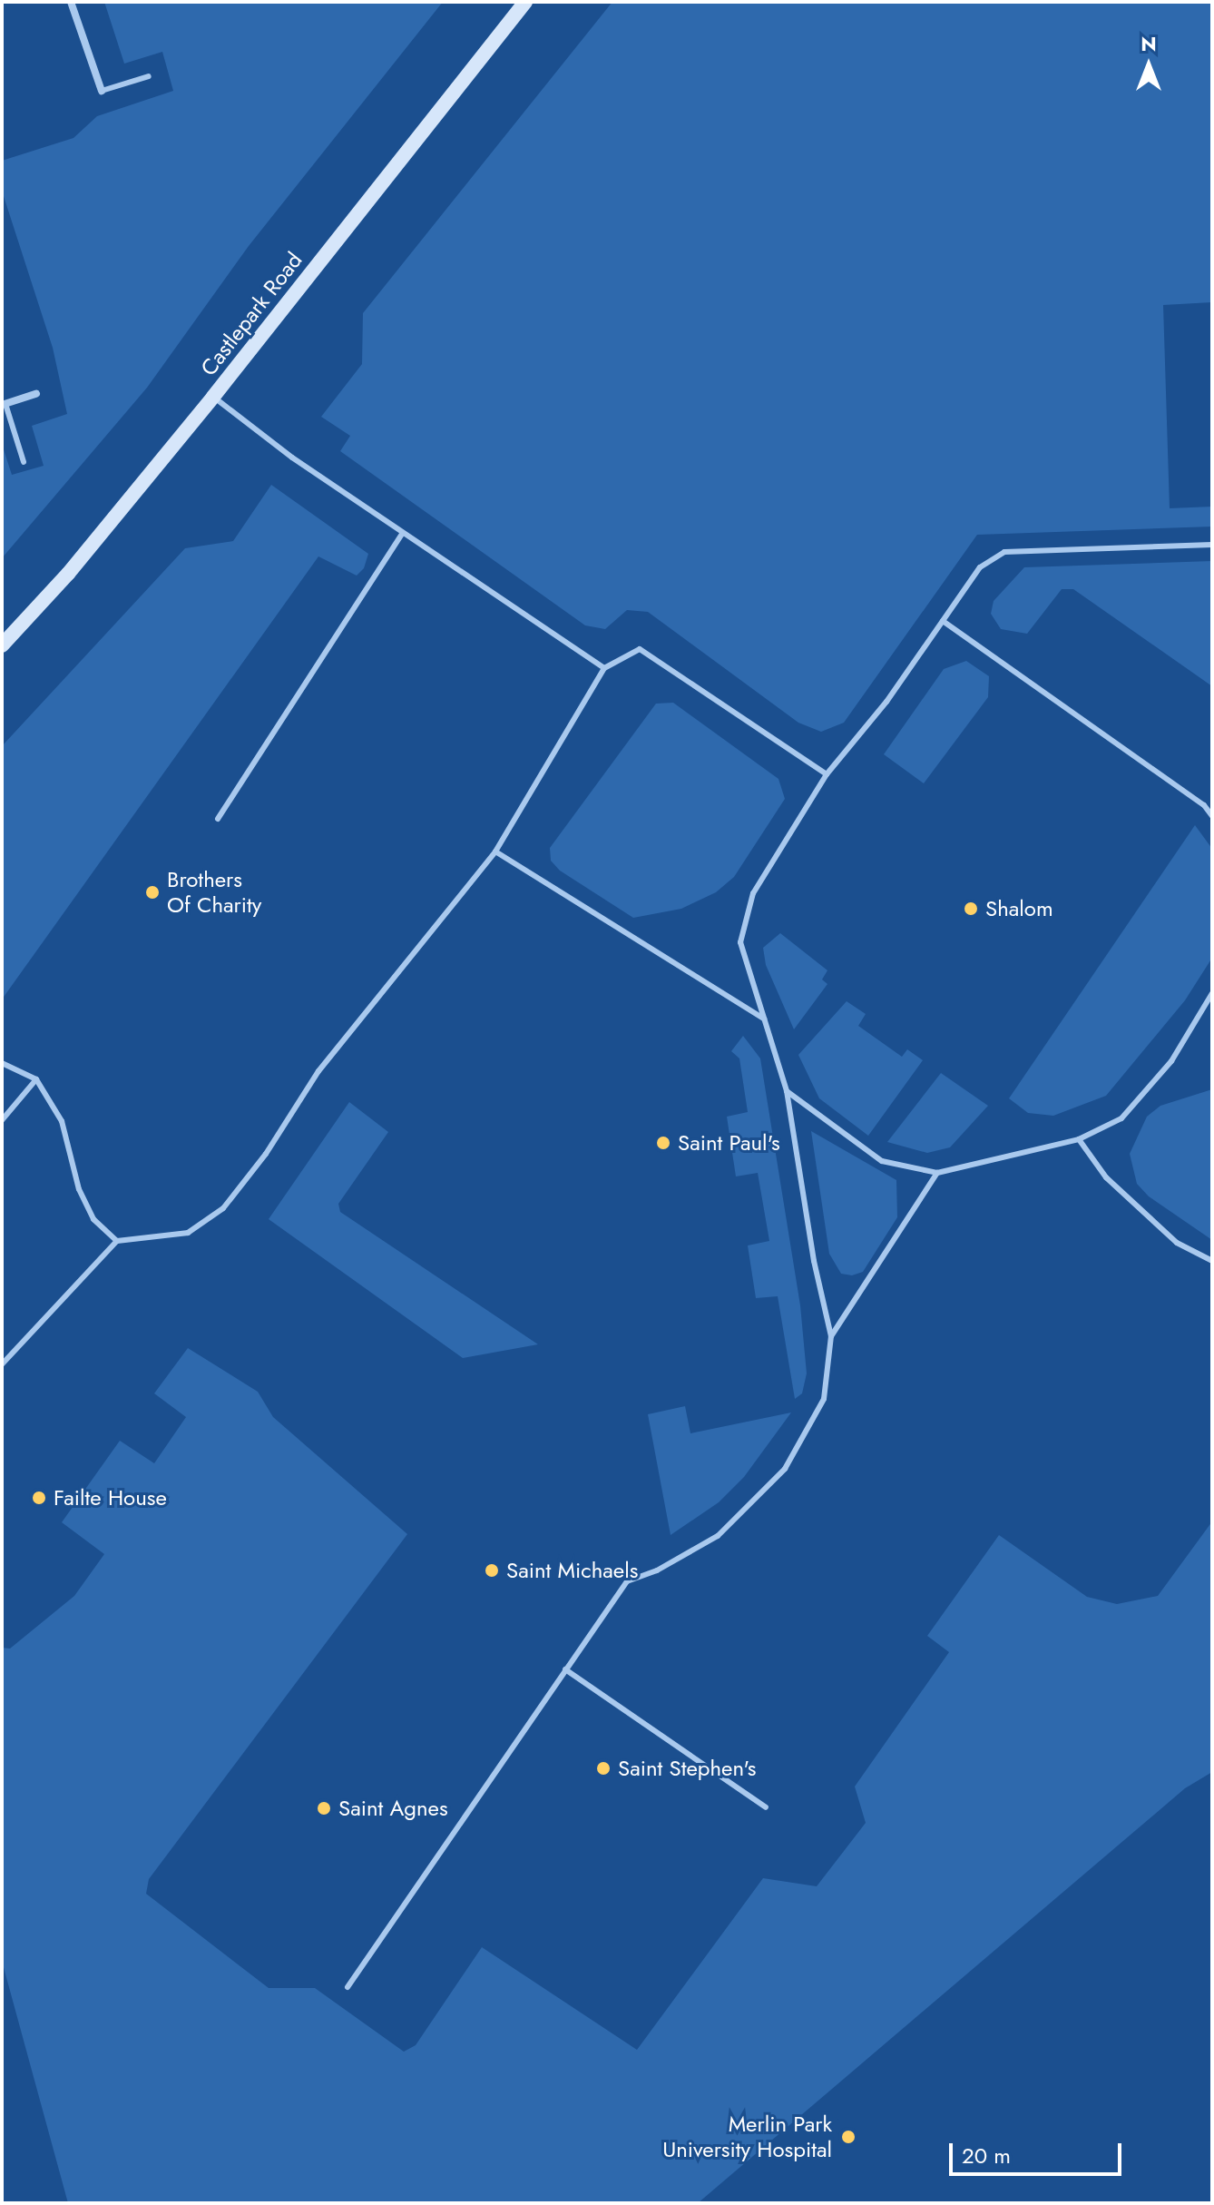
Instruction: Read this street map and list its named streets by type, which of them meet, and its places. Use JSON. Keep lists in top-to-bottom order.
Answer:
{
  "streets": {
    "street": ["Castlepark Road"]
  },
  "places": [
    "Brothers Of Charity",
    "Shalom",
    "Saint Paul's",
    "Failte House",
    "Saint Michaels",
    "Saint Stephen's",
    "Saint Agnes",
    "Merlin Park University Hospital"
  ],
  "scale_bar": "20 m",
  "north": "top"
}
